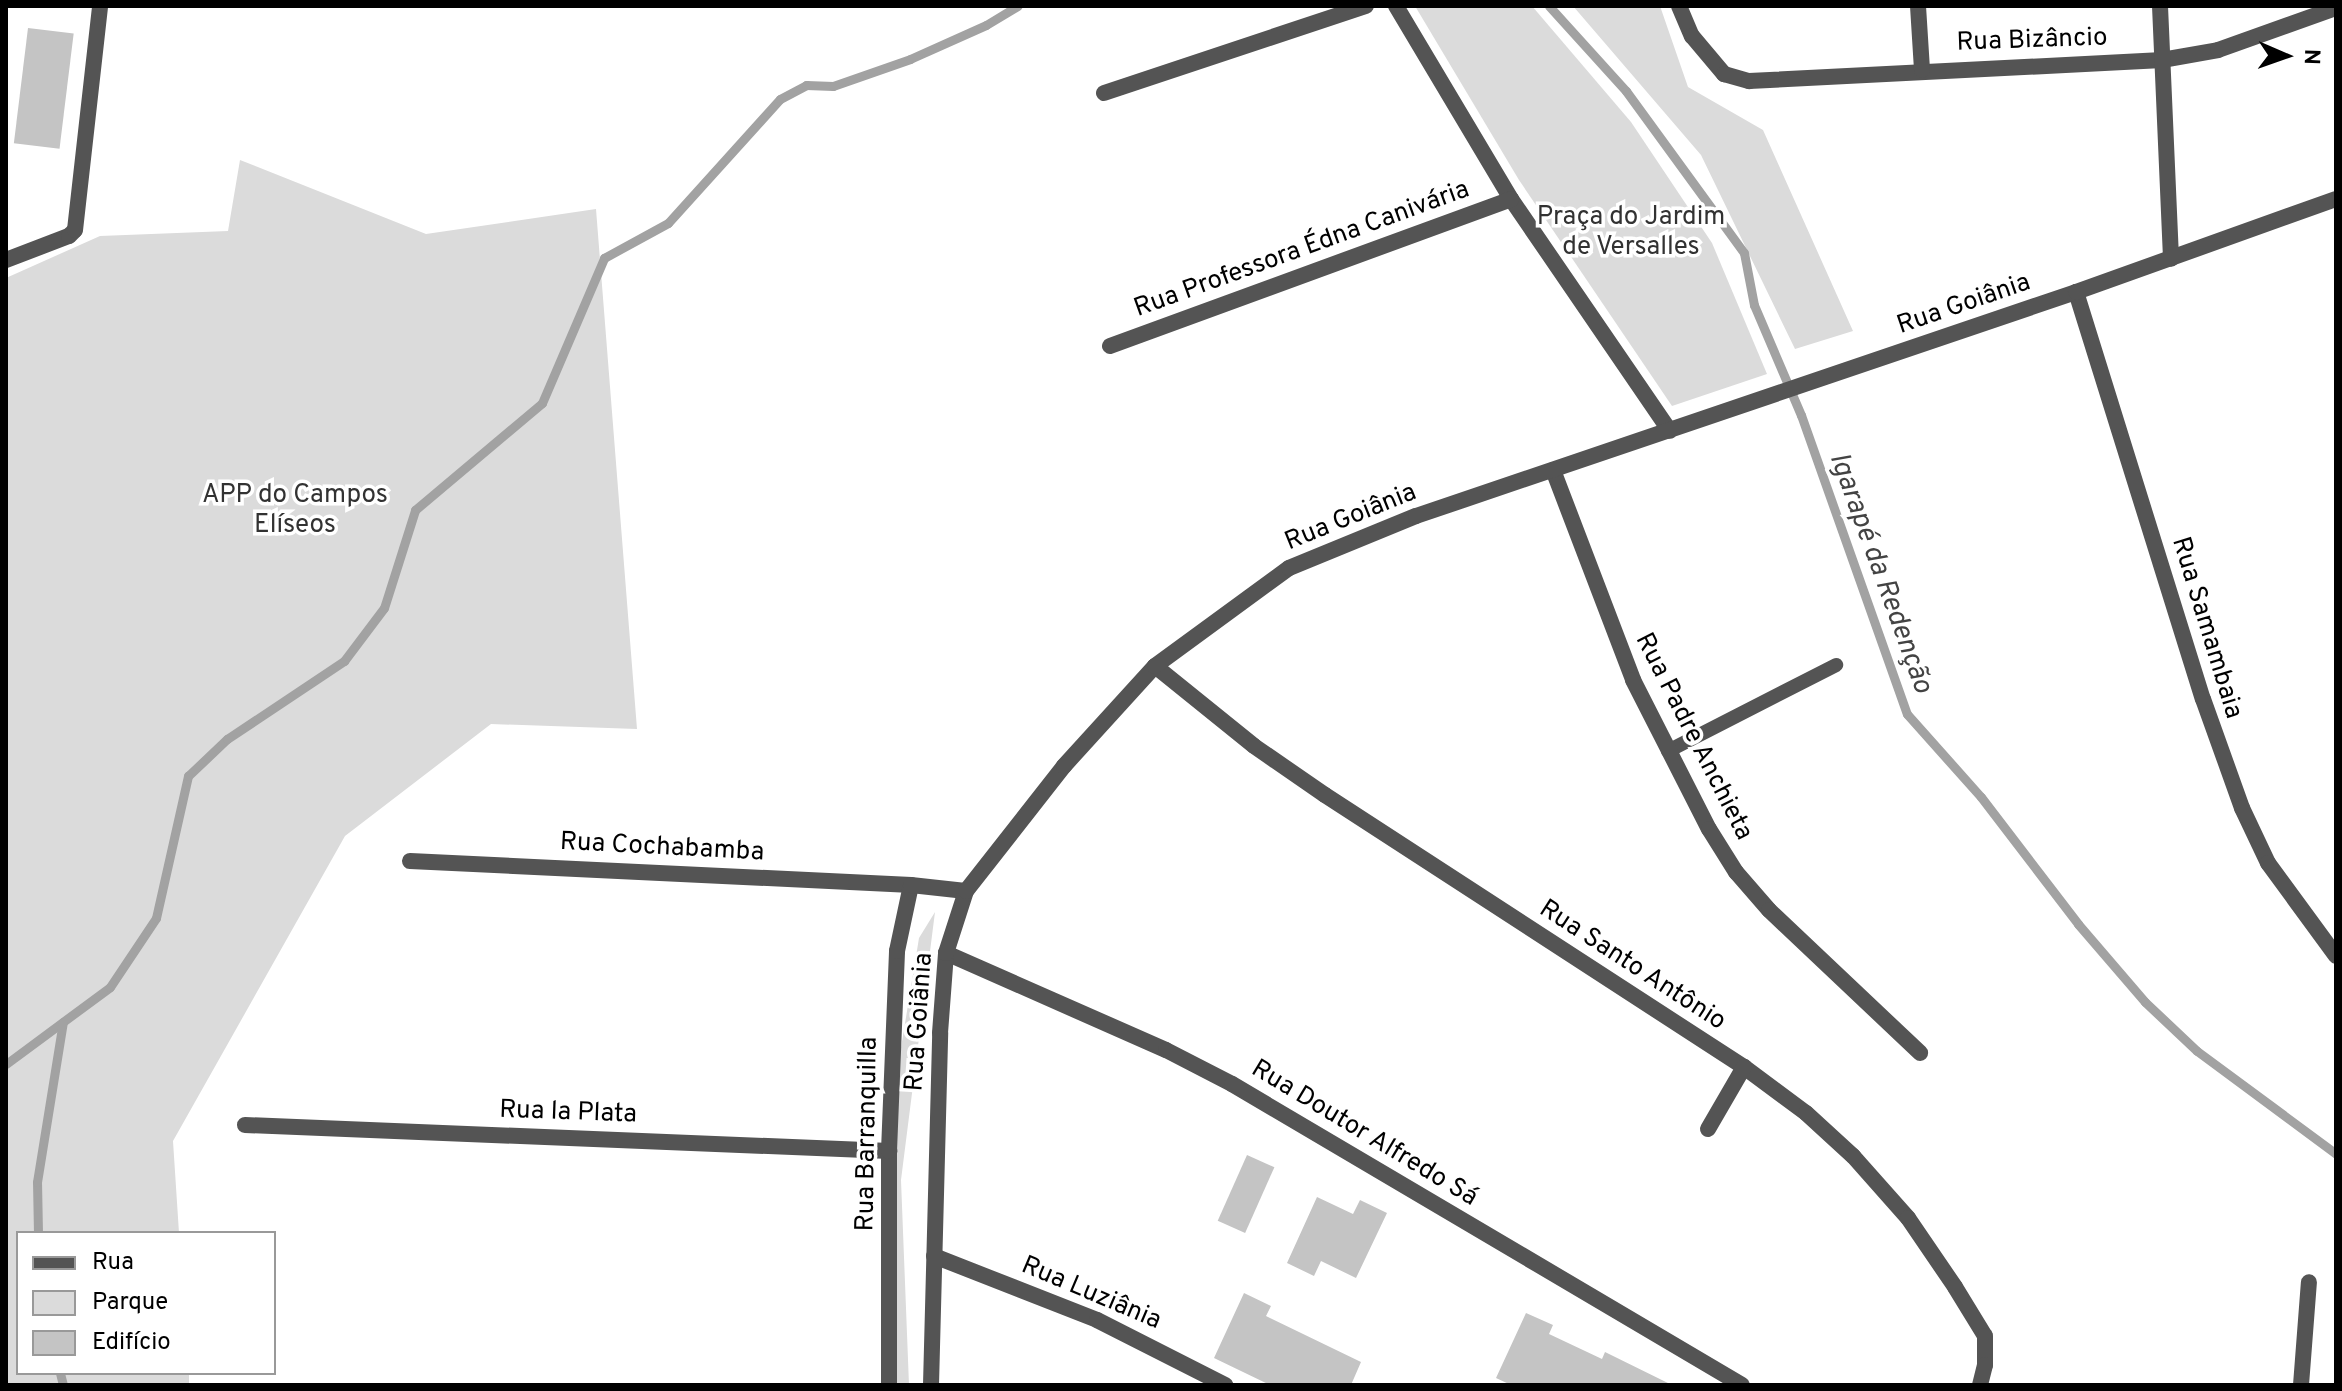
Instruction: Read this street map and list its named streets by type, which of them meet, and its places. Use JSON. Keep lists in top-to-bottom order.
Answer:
{
  "streets": {
    "street": [
      "Rua Bizâncio",
      "Rua Professora Édna Canivária",
      "Rua Goiânia",
      "Rua Samambaia",
      "Rua Padre Anchieta",
      "Rua Cochabamba",
      "Rua Santo Antônio",
      "Rua la Plata",
      "Rua Barranquilla",
      "Rua Doutor Alfredo Sá",
      "Rua Luziânia"
    ]
  },
  "crossings": [
    ["Rua Goiânia", "Rua Samambaia"],
    ["Rua Goiânia", "Rua Padre Anchieta"],
    ["Rua Goiânia", "Rua Cochabamba"],
    ["Rua Goiânia", "Rua Santo Antônio"],
    ["Rua Goiânia", "Rua Doutor Alfredo Sá"],
    ["Rua Goiânia", "Rua Luziânia"],
    ["Rua Cochabamba", "Rua Barranquilla"],
    ["Rua la Plata", "Rua Barranquilla"]
  ],
  "water": ["Igarapé da Redenção"],
  "parks": ["Praça do Jardim de Versalles", "APP do Campos Elíseos"],
  "legend": ["Rua", "Parque", "Edifício"],
  "north": "right"
}
